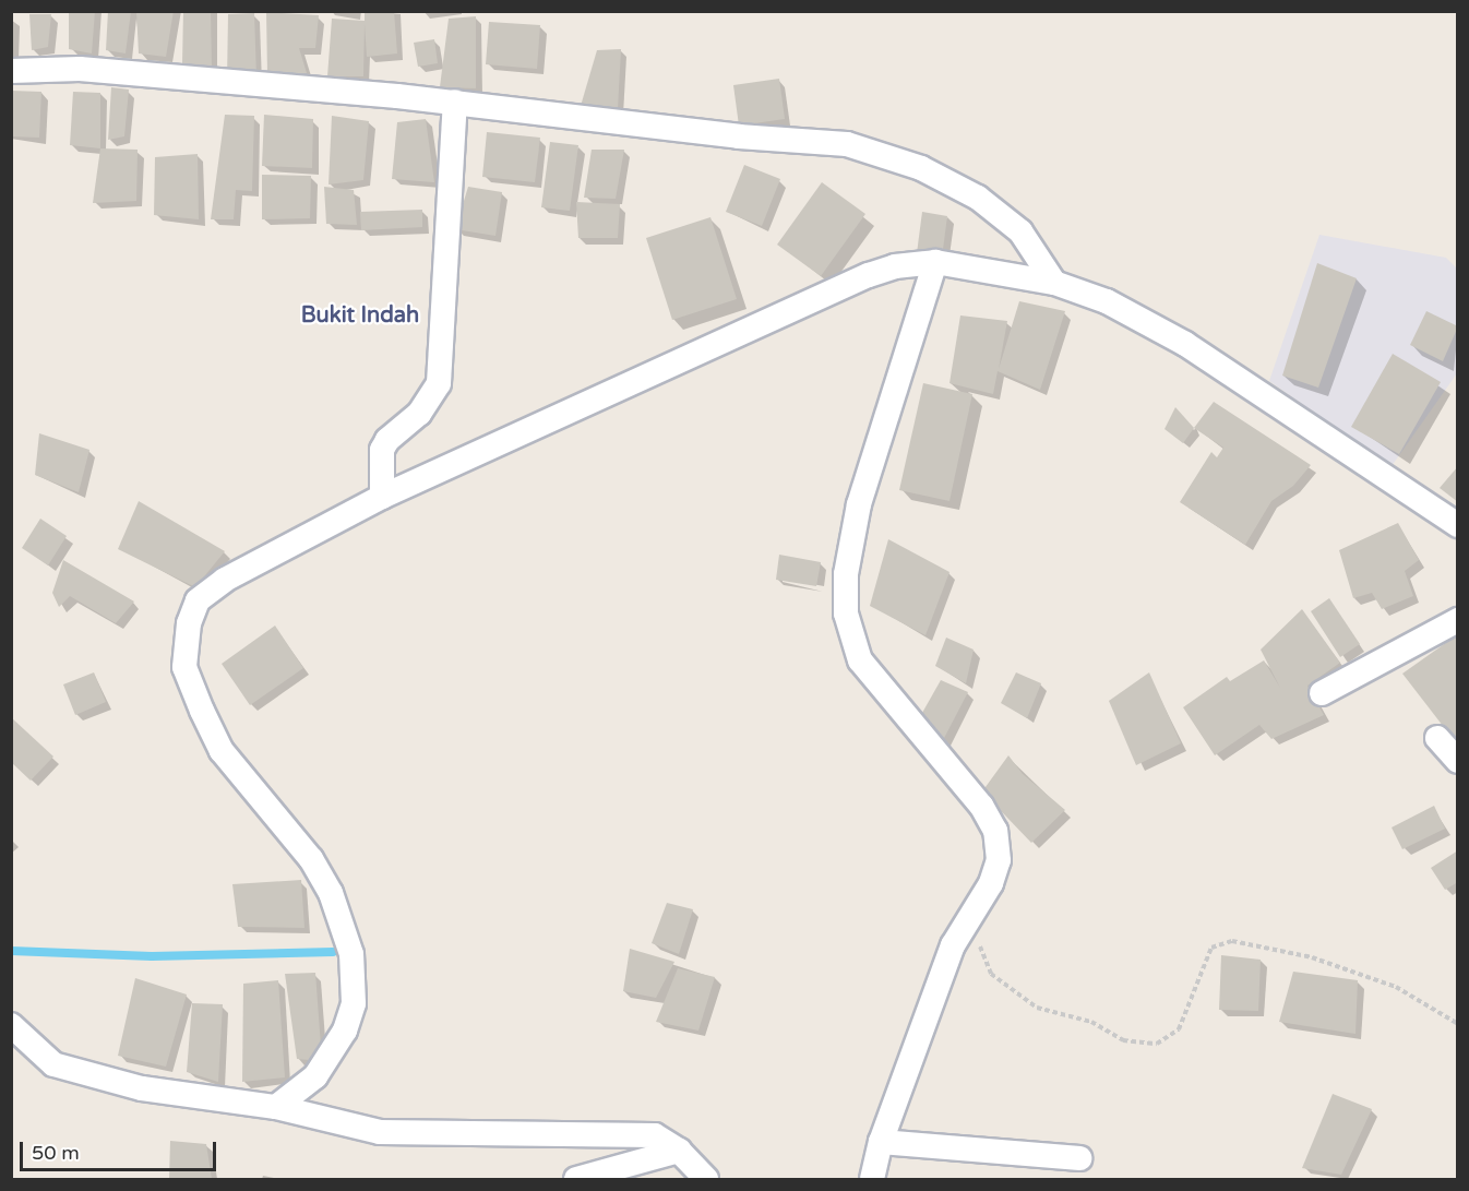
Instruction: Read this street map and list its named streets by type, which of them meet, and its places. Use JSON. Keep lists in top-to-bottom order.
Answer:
{
  "districts": ["Bukit Indah"],
  "scale_bar": "50 m"
}
